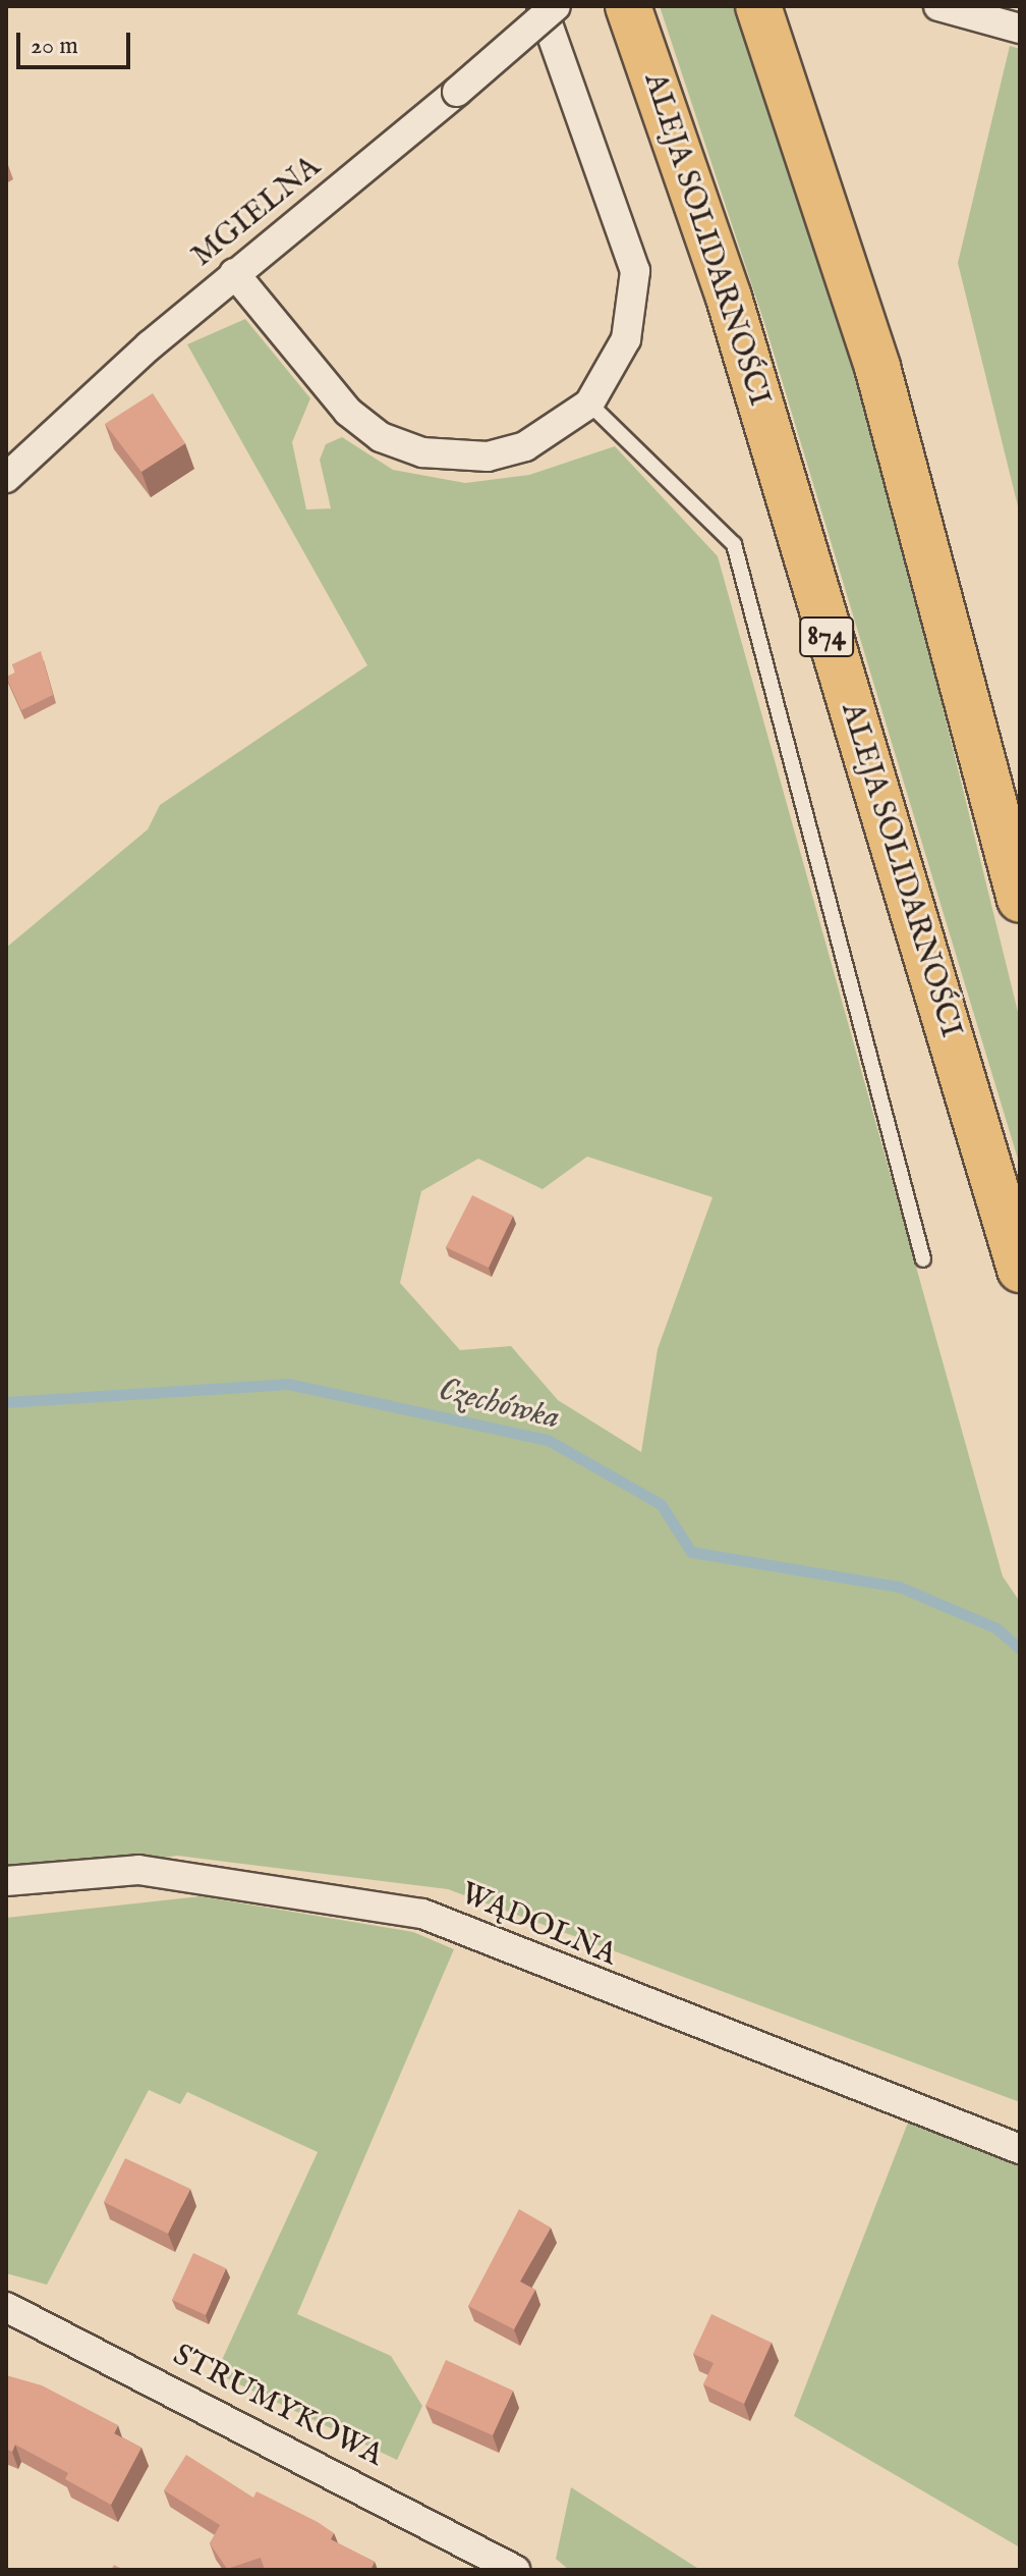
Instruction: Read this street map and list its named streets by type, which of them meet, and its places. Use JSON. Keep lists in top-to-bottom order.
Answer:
{
  "streets": {
    "main road": ["ALEJA SOLIDARNOŚCI", "874"],
    "street": ["MGIELNA", "WĄDOLNA", "STRUMYKOWA"]
  },
  "water": ["Czechówka"],
  "scale_bar": "20 m"
}
